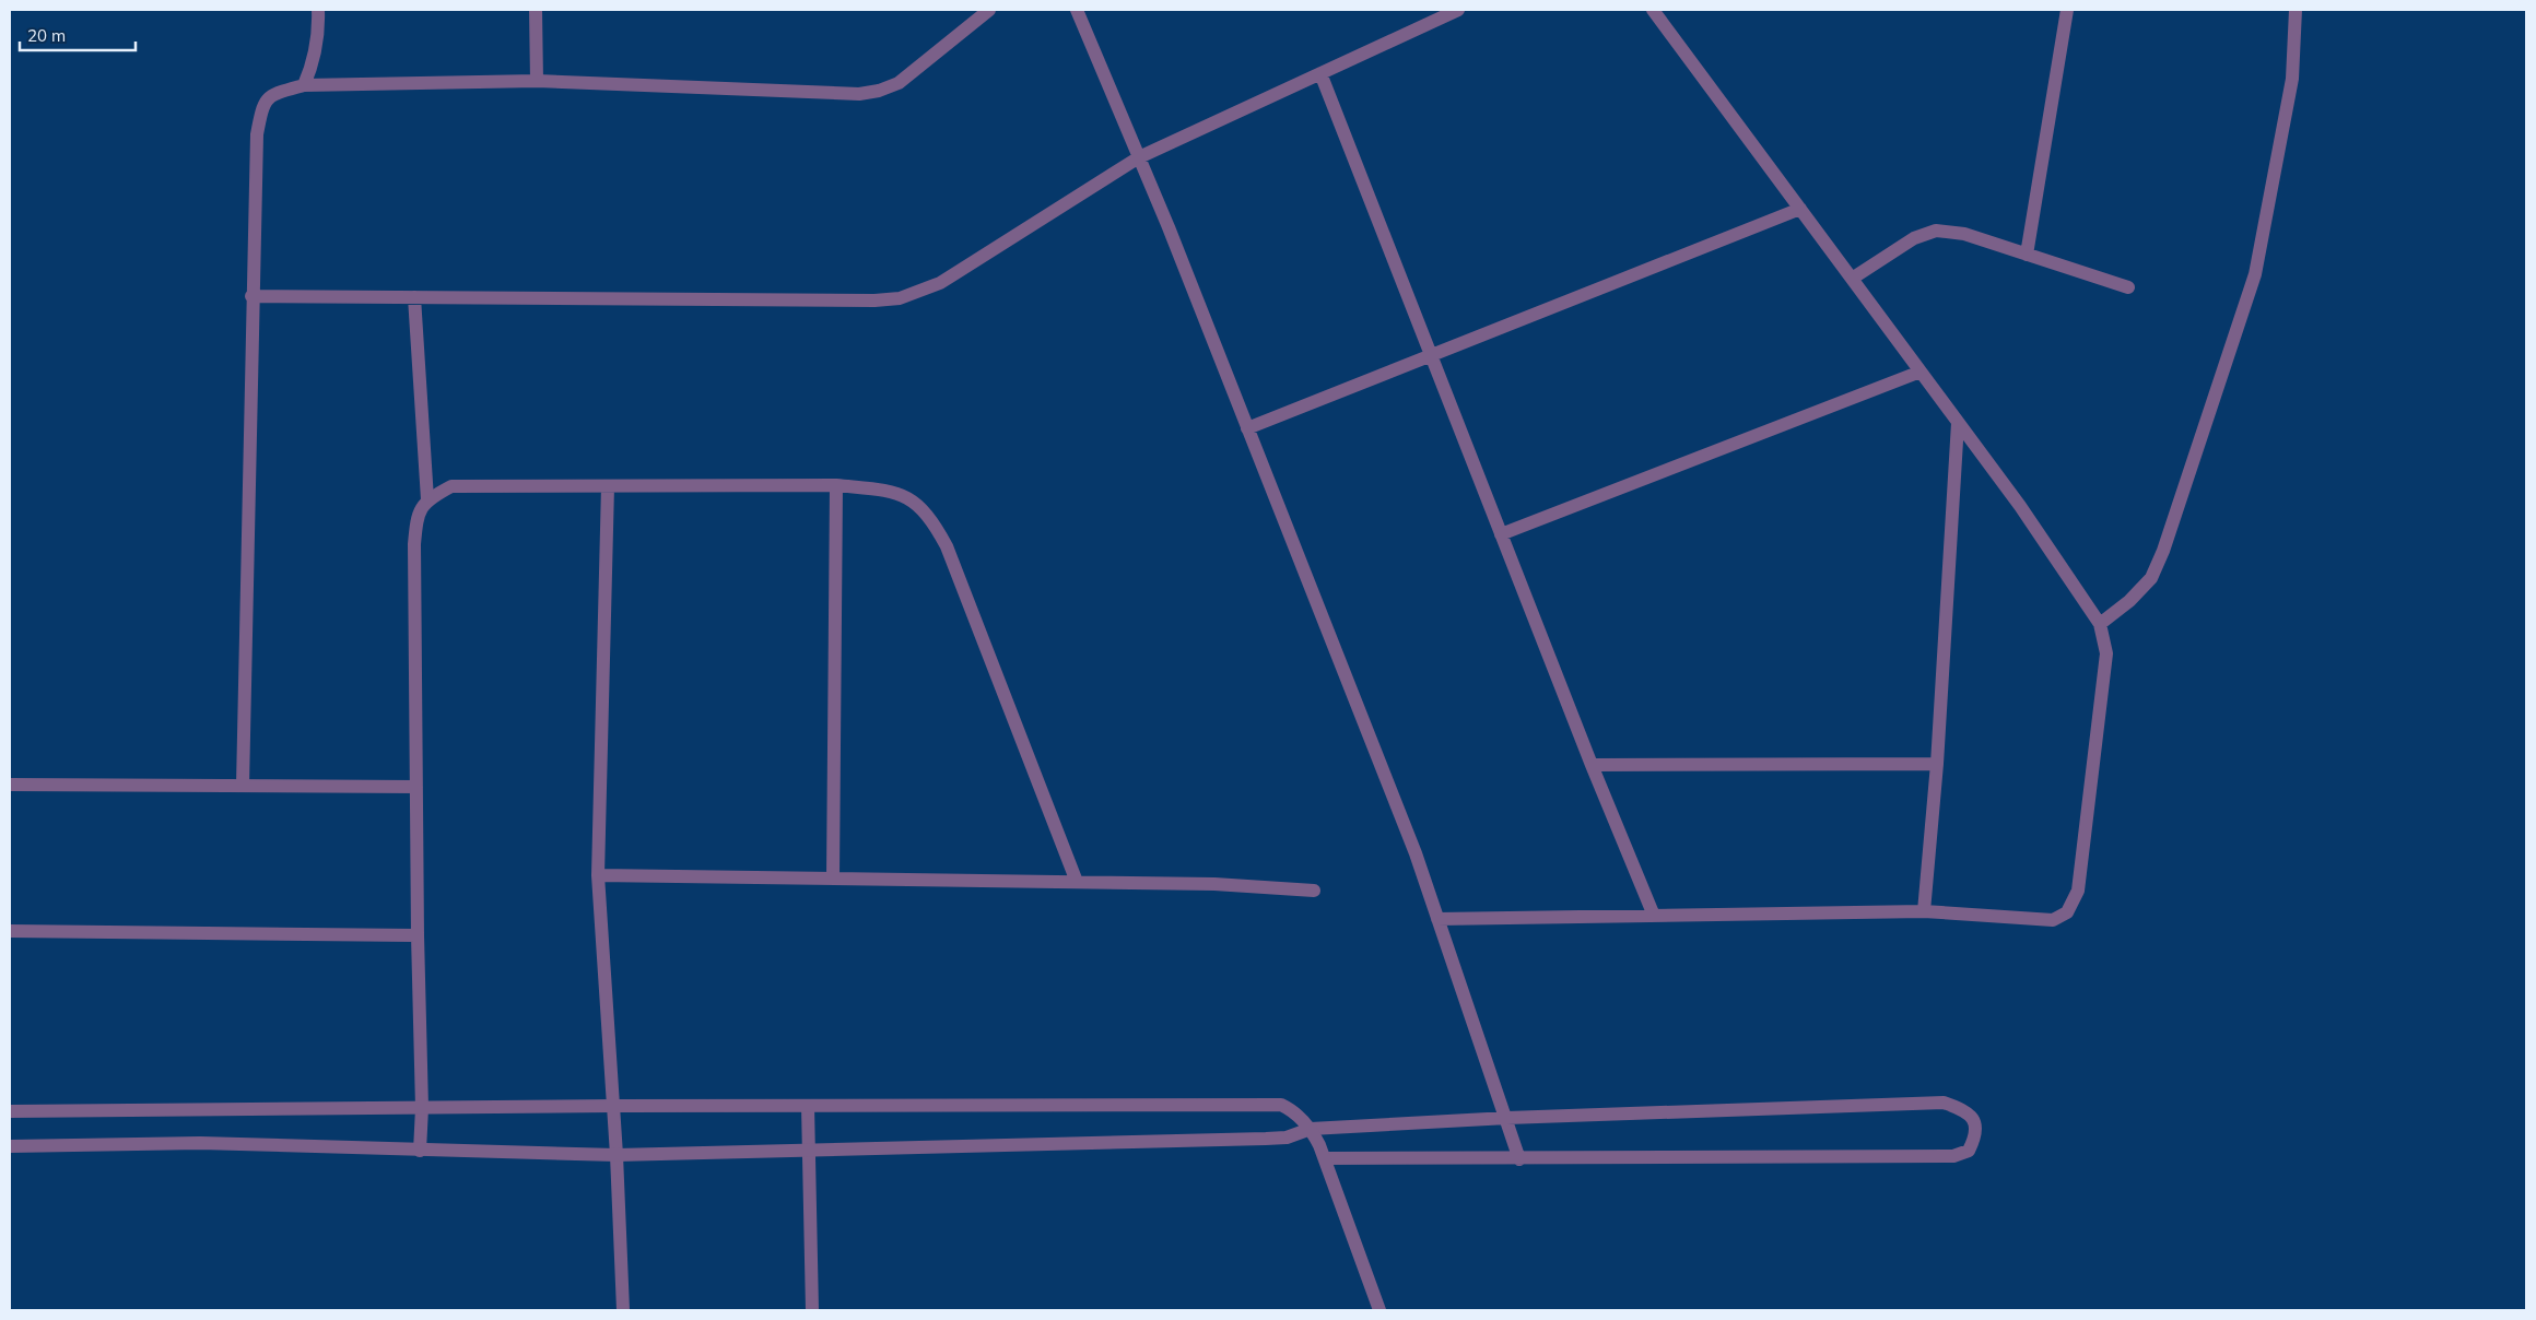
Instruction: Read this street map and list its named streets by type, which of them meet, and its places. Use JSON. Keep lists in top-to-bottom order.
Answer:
{
  "scale_bar": "20 m"
}
